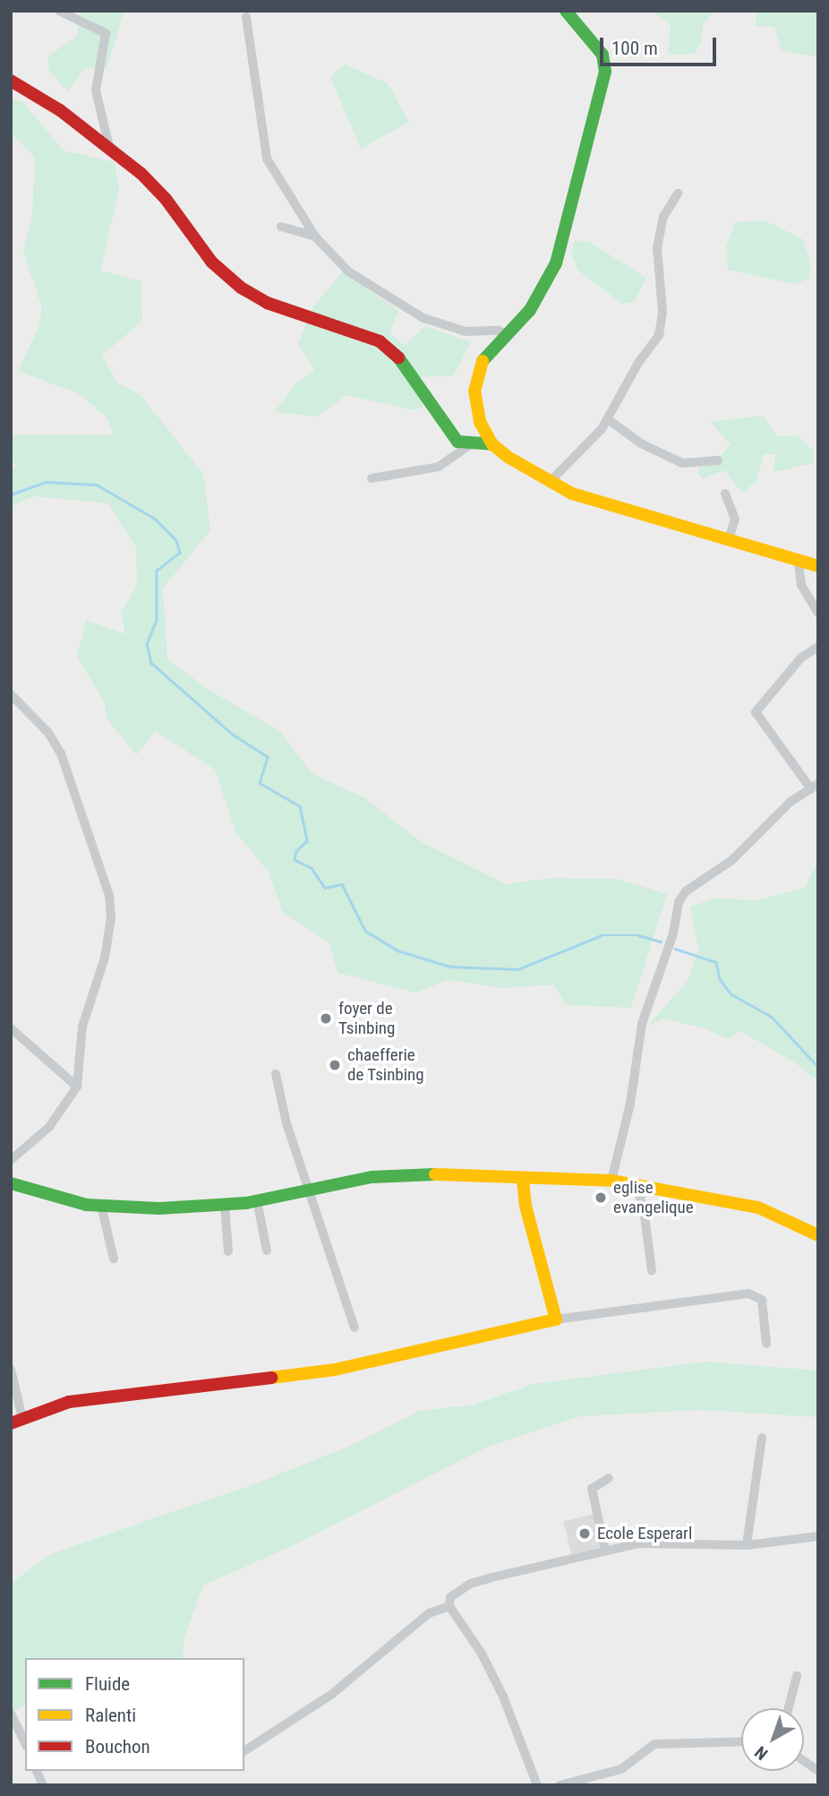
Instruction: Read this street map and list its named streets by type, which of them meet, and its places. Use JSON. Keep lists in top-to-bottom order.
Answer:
{
  "places": [
    "foyer de Tsinbing",
    "chaefferie de Tsinbing",
    "eglise evangelique",
    "Ecole Esperarl"
  ],
  "legend": ["Fluide", "Ralenti", "Bouchon"],
  "scale_bar": "100 m",
  "north": "bottom left"
}
